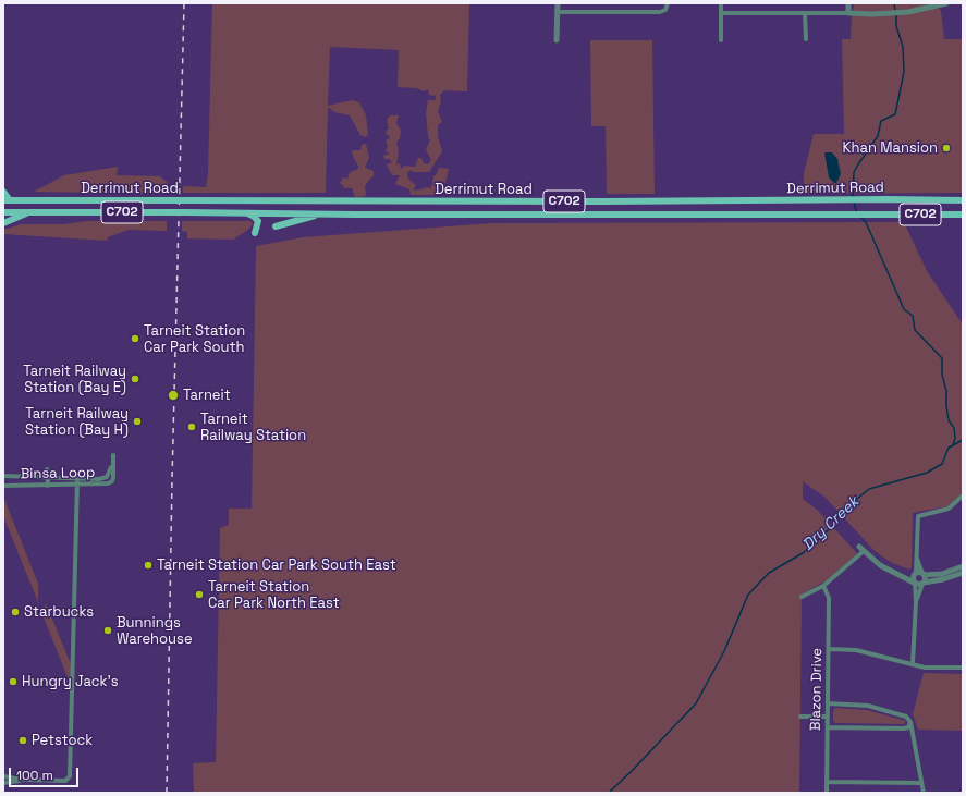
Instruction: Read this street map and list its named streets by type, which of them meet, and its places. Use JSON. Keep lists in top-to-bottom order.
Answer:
{
  "streets": {
    "main road": ["Derrimut Road", "C702"],
    "street": ["Binsa Loop", "Blazon Drive"]
  },
  "water": ["Dry Creek"],
  "places": [
    "Khan Mansion",
    "Tarneit Station Car Park South",
    "Tarneit Railway Station (Bay E)",
    "Tarneit",
    "Tarneit Railway Station (Bay H)",
    "Tarneit Railway Station",
    "Tarneit Station Car Park South East",
    "Tarneit Station Car Park North East",
    "Starbucks",
    "Bunnings Warehouse",
    "Hungry Jack's",
    "Petstock"
  ],
  "scale_bar": "100 m"
}
